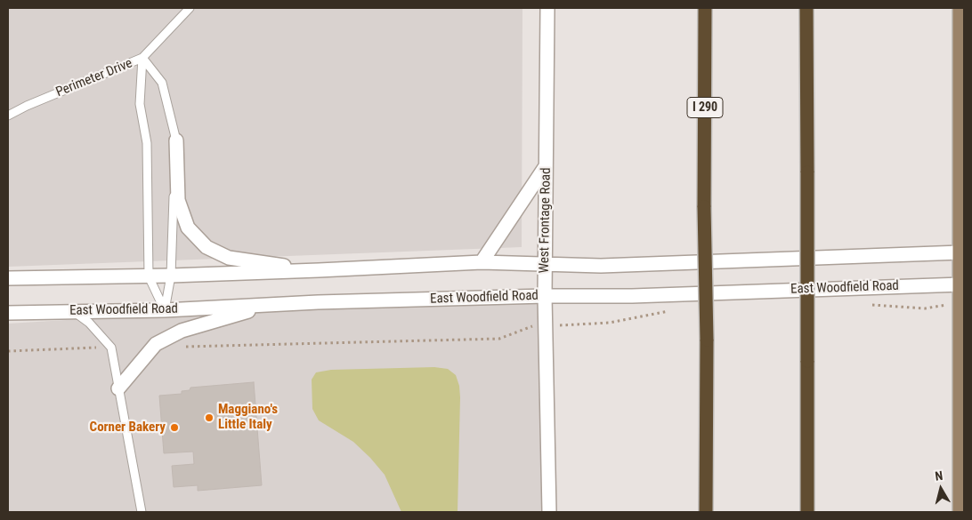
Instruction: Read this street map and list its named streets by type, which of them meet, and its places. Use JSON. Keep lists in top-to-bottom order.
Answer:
{
  "streets": {
    "highway": ["I 290"],
    "street": ["West Frontage Road", "East Woodfield Road"],
    "lane": ["Perimeter Drive"]
  },
  "crossings": [
    ["West Frontage Road", "East Woodfield Road"]
  ],
  "places": ["Maggiano's Little Italy", "Corner Bakery"],
  "north": "top"
}
